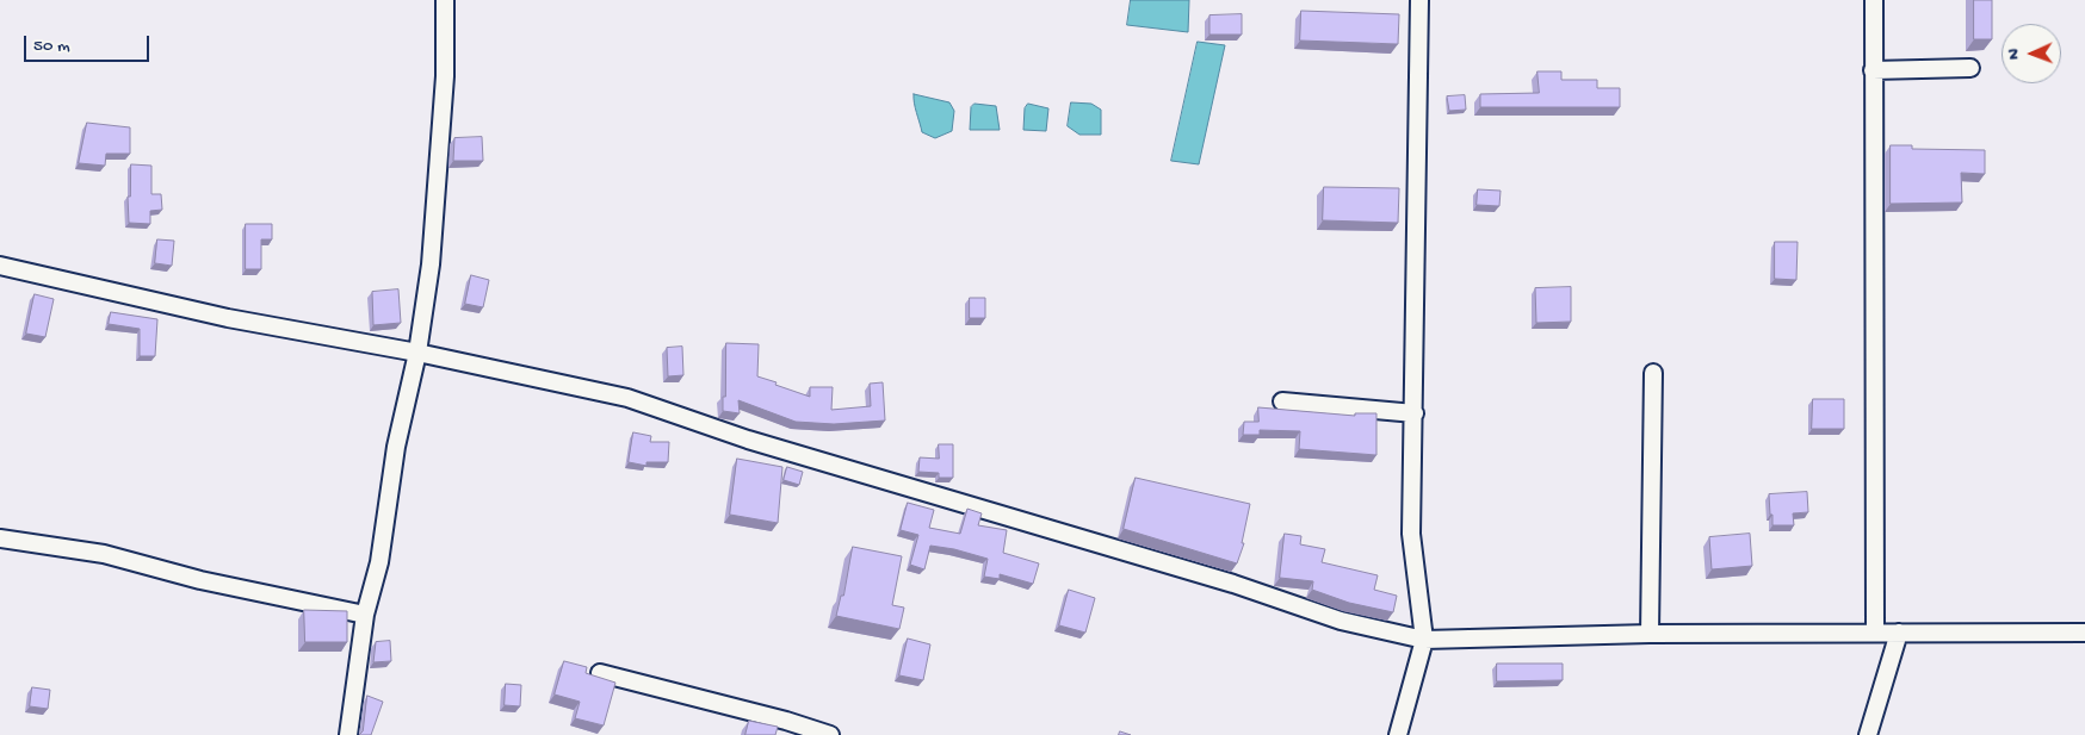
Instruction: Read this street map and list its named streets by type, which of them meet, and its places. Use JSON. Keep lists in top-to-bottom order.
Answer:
{
  "scale_bar": "50 m",
  "north": "left"
}
